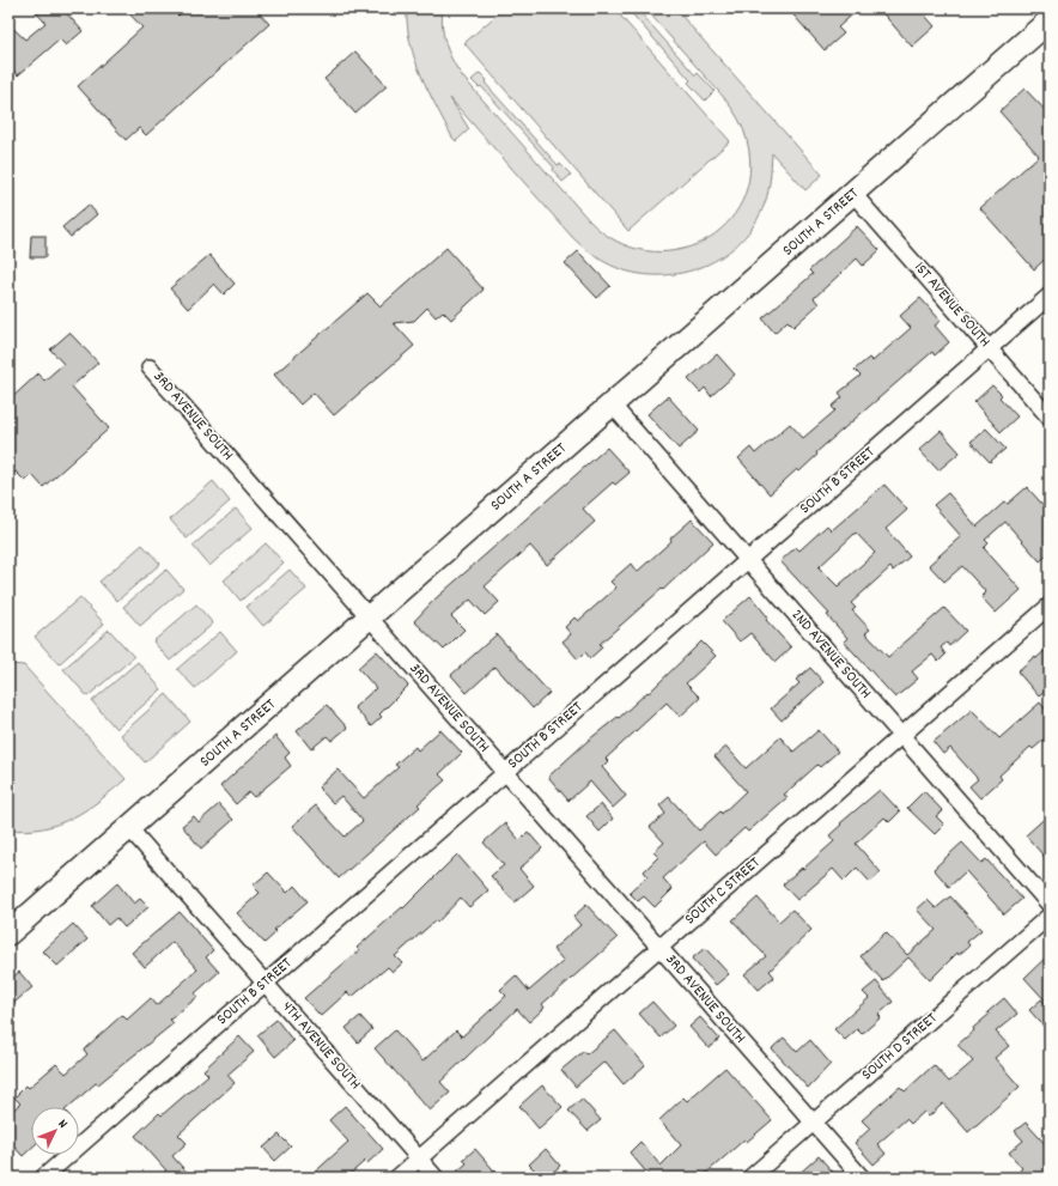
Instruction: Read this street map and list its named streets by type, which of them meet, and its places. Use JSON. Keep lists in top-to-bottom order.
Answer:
{
  "streets": {
    "street": [
      "SOUTH A STREET",
      "1ST AVENUE SOUTH",
      "3RD AVENUE SOUTH",
      "SOUTH B STREET",
      "2ND AVENUE SOUTH",
      "SOUTH C STREET",
      "4TH AVENUE SOUTH",
      "SOUTH D STREET"
    ]
  },
  "crossings": [
    ["SOUTH A STREET", "1ST AVENUE SOUTH"],
    ["SOUTH A STREET", "3RD AVENUE SOUTH"],
    ["SOUTH A STREET", "2ND AVENUE SOUTH"],
    ["SOUTH A STREET", "4TH AVENUE SOUTH"],
    ["1ST AVENUE SOUTH", "SOUTH B STREET"],
    ["3RD AVENUE SOUTH", "SOUTH B STREET"],
    ["3RD AVENUE SOUTH", "SOUTH C STREET"],
    ["3RD AVENUE SOUTH", "SOUTH D STREET"],
    ["SOUTH B STREET", "2ND AVENUE SOUTH"],
    ["SOUTH B STREET", "4TH AVENUE SOUTH"],
    ["2ND AVENUE SOUTH", "SOUTH C STREET"],
    ["SOUTH C STREET", "4TH AVENUE SOUTH"]
  ],
  "north": "top right"
}
